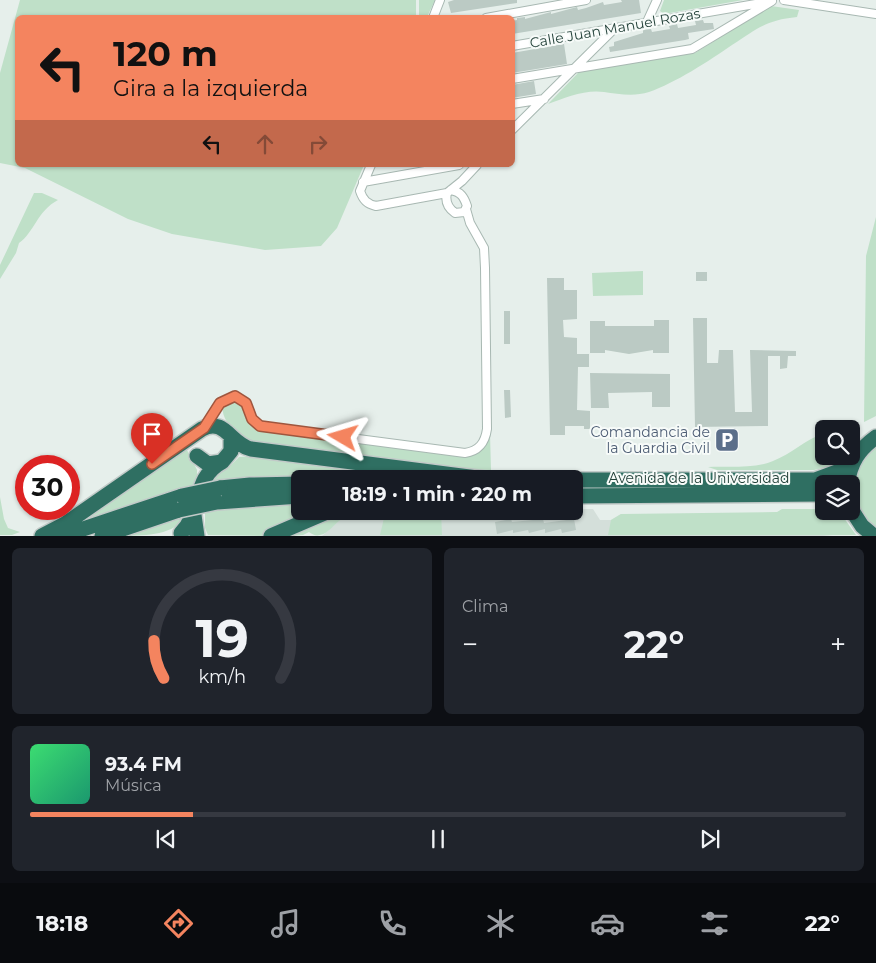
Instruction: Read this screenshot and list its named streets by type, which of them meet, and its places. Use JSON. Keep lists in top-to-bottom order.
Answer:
{
  "streets": {
    "highway": ["Avenida de la Universidad"],
    "street": ["Calle Juan Manuel Rozas"]
  },
  "places": {
    "parking": ["Comandancia de la Guardia Civil"]
  },
  "page": {
    "turn": ["120 m", "Gira a la izquierda"],
    "limit": "30",
    "trip": "18:19 · 1 min · 220 m",
    "tile": "Clima",
    "heat": ["−", "22°", "+"],
    "song": ["93.4 FM", "Música"],
    "tabs": ["18:18", "22°"],
    "gauge": ["19", "km/h"]
  }
}
